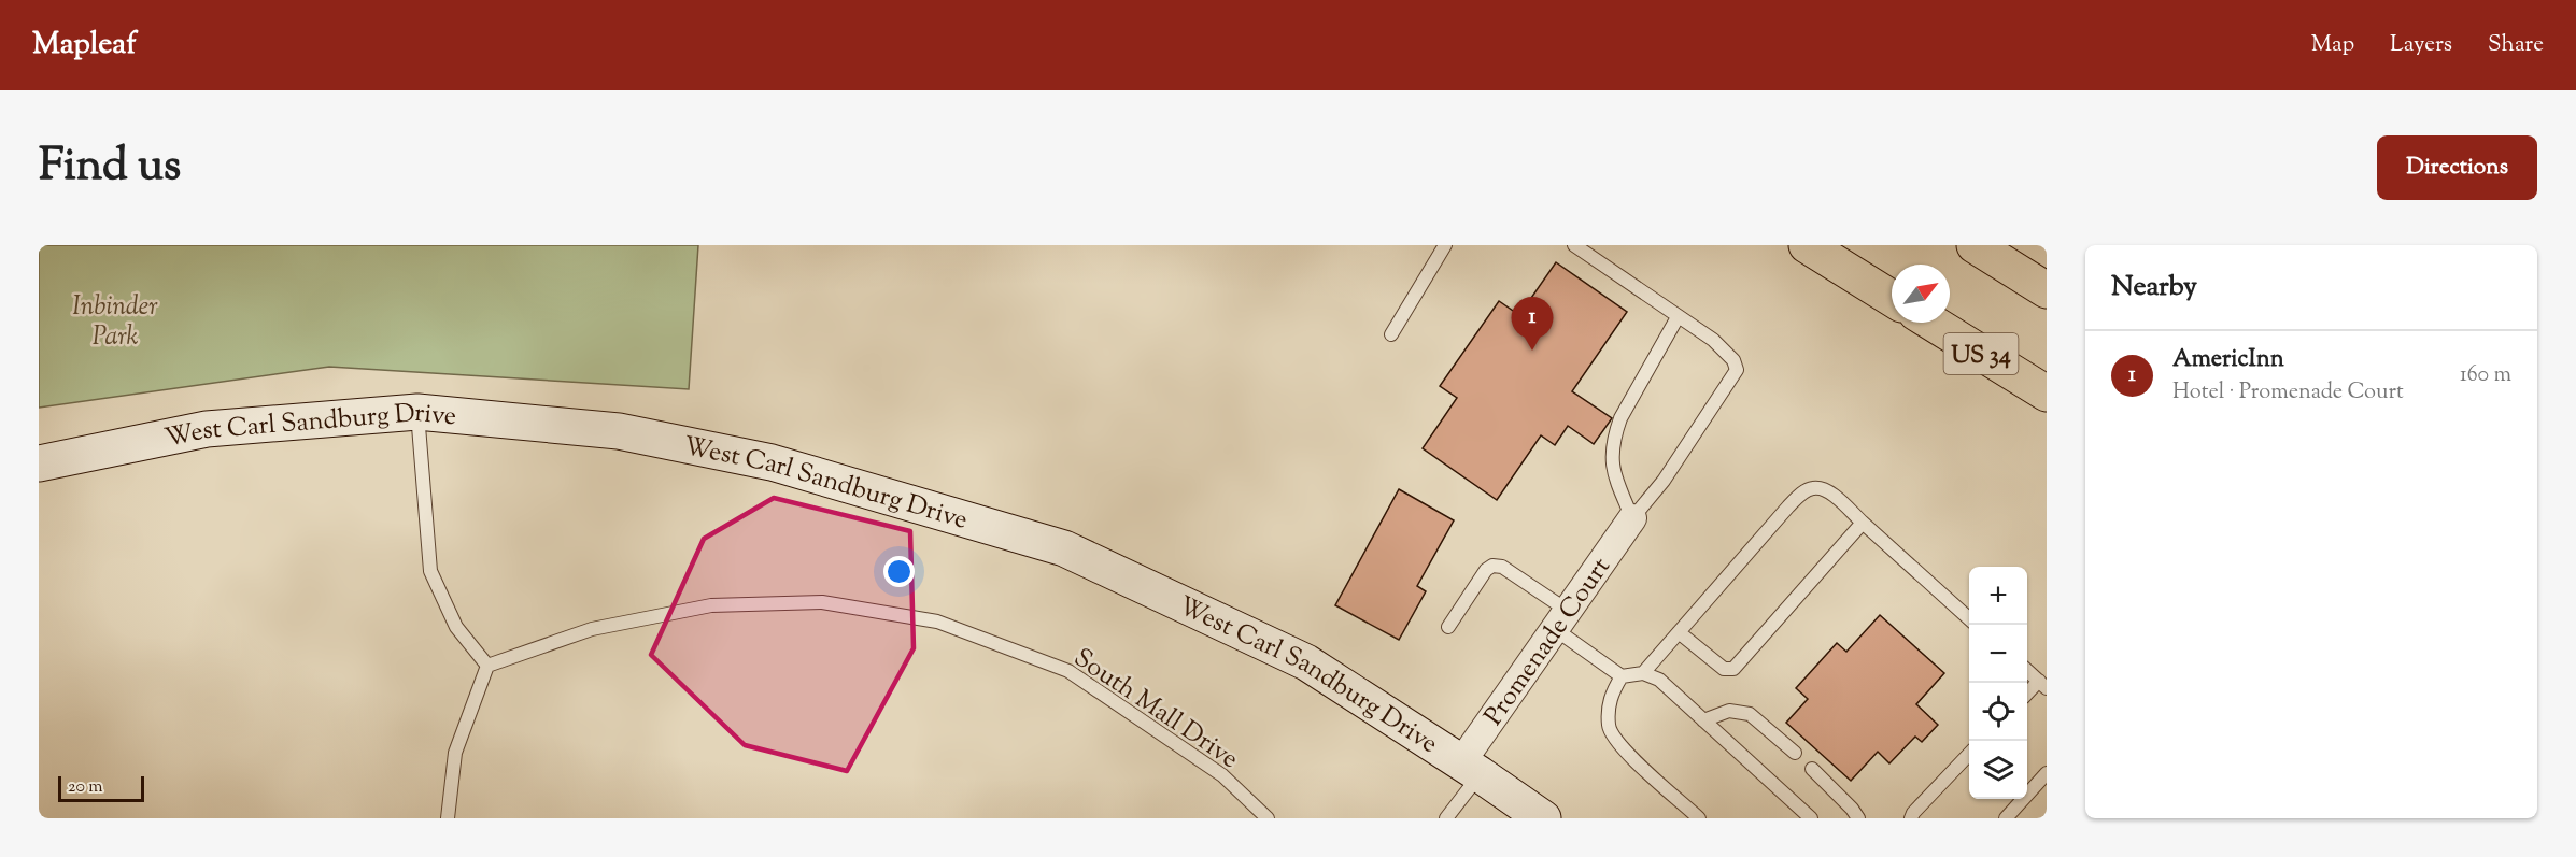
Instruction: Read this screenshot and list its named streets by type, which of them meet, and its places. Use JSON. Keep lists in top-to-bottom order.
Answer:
{
  "streets": {
    "highway": ["US 34"],
    "street": ["West Carl Sandburg Drive", "Promenade Court"],
    "lane": ["South Mall Drive"]
  },
  "crossings": [
    ["West Carl Sandburg Drive", "Promenade Court"]
  ],
  "parks": ["Inbinder Park"],
  "scale_bar": "20 m",
  "north": "top right",
  "page": {
    "header": "Mapleaf",
    "nav": ["Map", "Layers", "Share"],
    "title": "Find us",
    "buttons": "Directions",
    "heading": "Nearby",
    "pins": "1",
    "list": [
      {
        "mark": "1",
        "name": "AmericInn",
        "note": "Hotel · Promenade Court",
        "value": "160 m"
      }
    ],
    "map_buttons": ["+", "−"],
    "scale": "20 m"
  }
}
